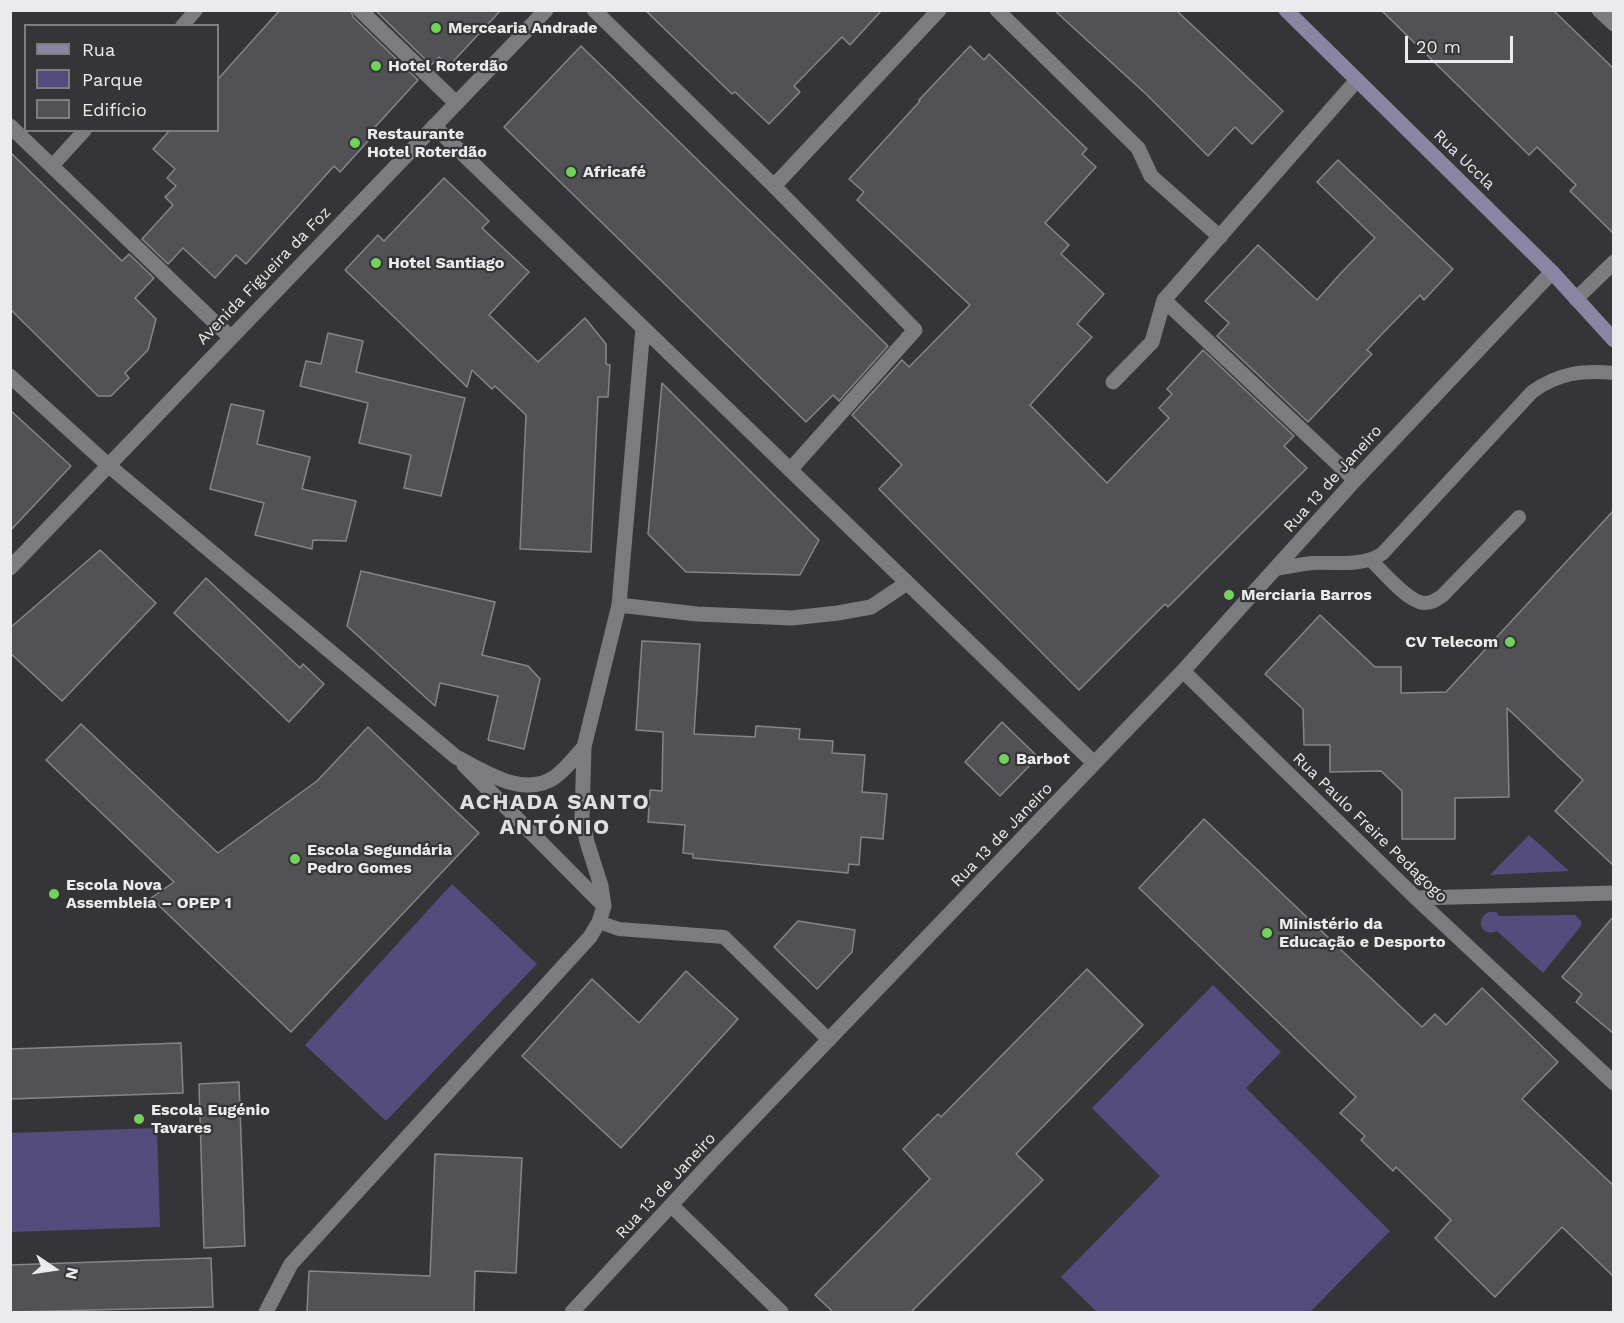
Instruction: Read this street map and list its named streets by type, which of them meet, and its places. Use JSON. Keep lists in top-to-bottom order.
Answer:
{
  "streets": {
    "street": [
      "Rua Uccla",
      "Avenida Figueira da Foz",
      "Rua 13 de Janeiro",
      "Rua Paulo Freire Pedagogo"
    ]
  },
  "crossings": [
    ["Rua Uccla", "Rua 13 de Janeiro"],
    ["Rua 13 de Janeiro", "Rua Paulo Freire Pedagogo"]
  ],
  "districts": ["ACHADA SANTO ANTÓNIO"],
  "places": [
    "Mercearia Andrade",
    "Hotel Roterdão",
    "Restaurante Hotel Roterdão",
    "Africafé",
    "Hotel Santiago",
    "Merciaria Barros",
    "CV Telecom",
    "Barbot",
    "Escola Segundária Pedro Gomes",
    "Escola Nova Assembleia – OPEP 1",
    "Ministério da Educação e Desporto",
    "Escola Eugénio Tavares"
  ],
  "legend": ["Rua", "Parque", "Edifício"],
  "scale_bar": "20 m",
  "north": "right"
}
